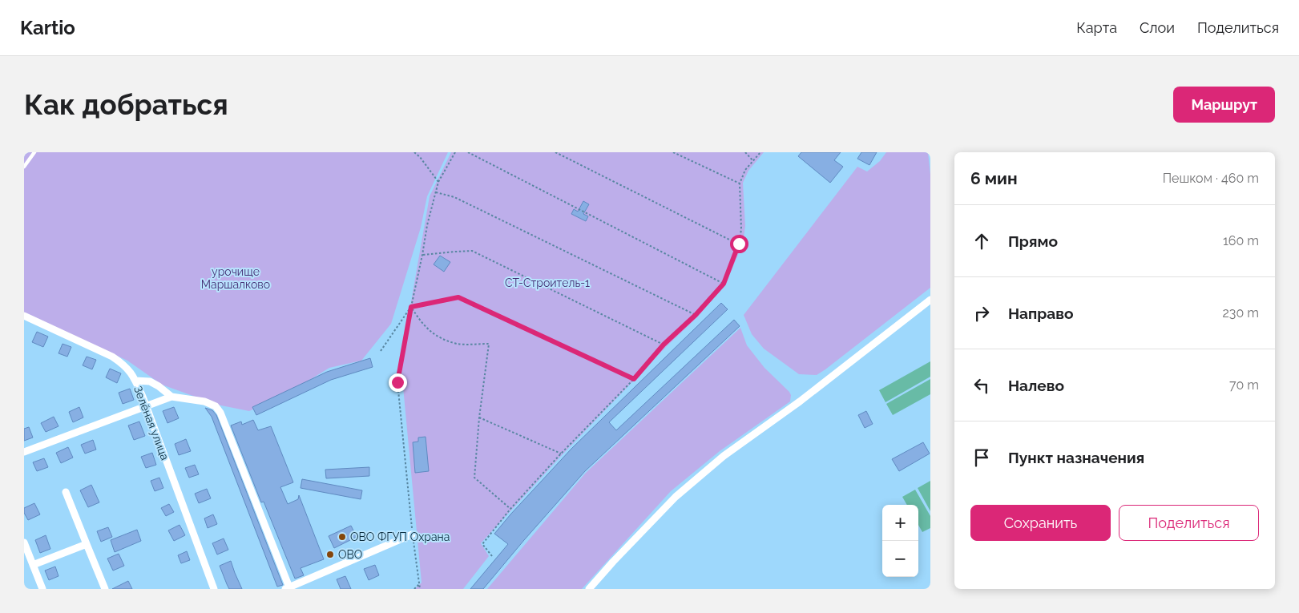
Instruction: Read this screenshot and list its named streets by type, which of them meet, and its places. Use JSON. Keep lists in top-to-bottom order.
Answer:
{
  "streets": {
    "street": ["Зелёная улица"]
  },
  "parks": ["урочище Маршалково", "СТ-Строитель-1"],
  "places": ["ОВО ФГУП Охрана", "ОВО"],
  "page": {
    "header": "Kartio",
    "nav": ["Карта", "Слои", "Поделиться"],
    "buttons": [
      "Маршрут",
      ["Сохранить", "Поделиться"]
    ],
    "title": "Как добраться",
    "heading": ["6 мин", "Пешком · 460 m"],
    "list": [
      ["Прямо", "160 m"],
      ["Направо", "230 m"],
      ["Налево", "70 m"],
      "Пункт назначения"
    ],
    "map_buttons": ["+", "−"]
  }
}
